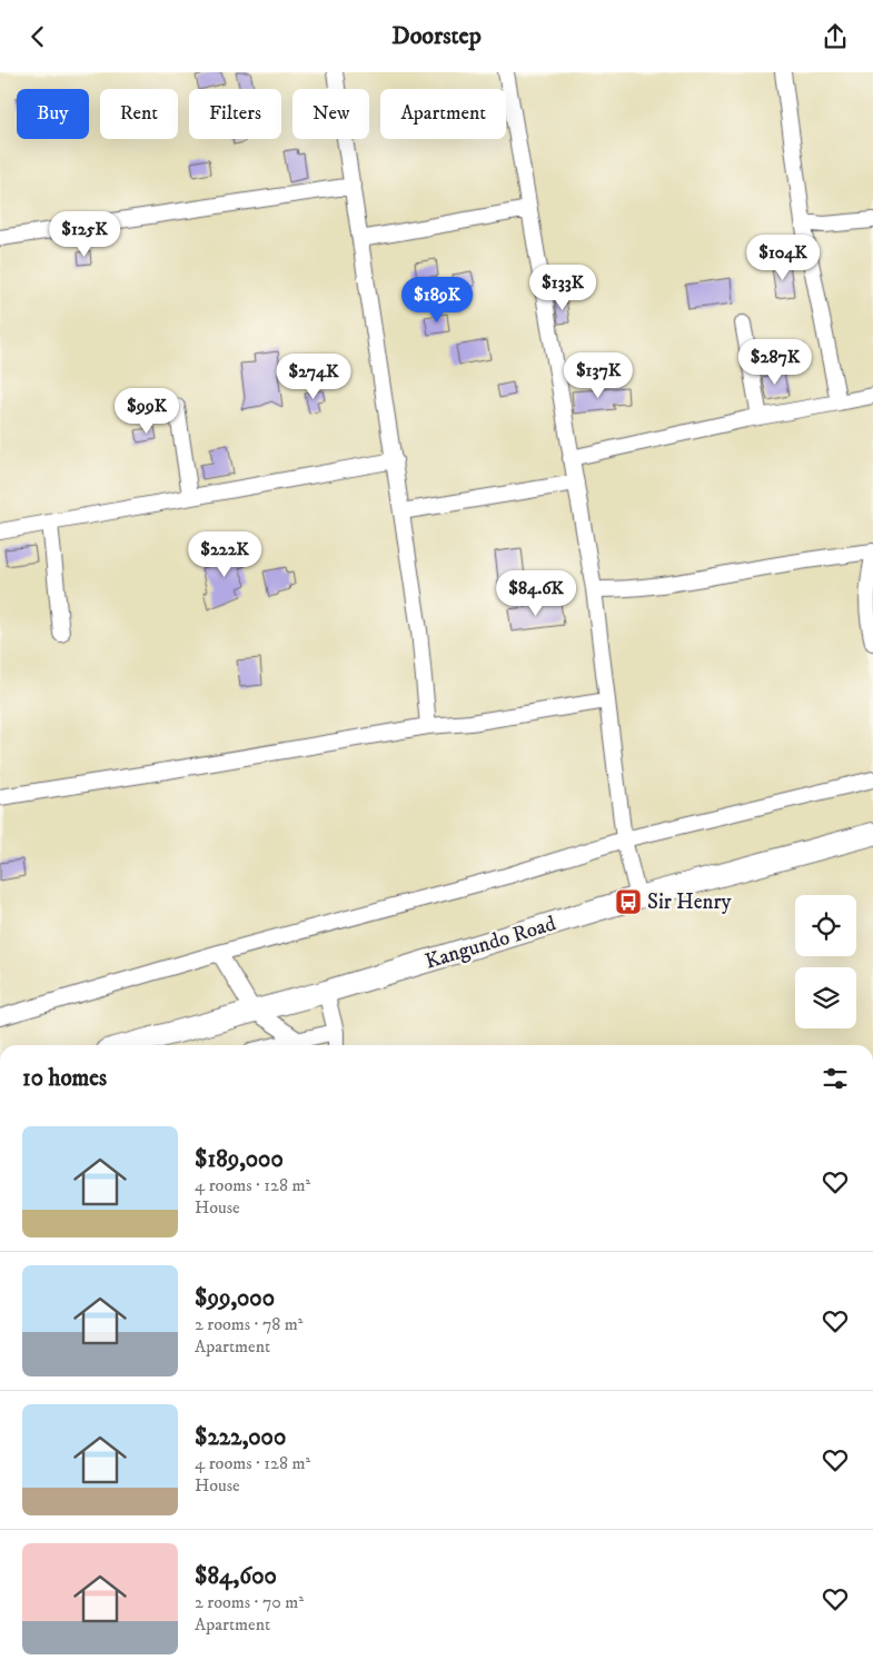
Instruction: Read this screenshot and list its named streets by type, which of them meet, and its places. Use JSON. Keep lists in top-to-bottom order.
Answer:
{
  "streets": {
    "highway": ["Kangundo Road"]
  },
  "places": {
    "bus stop": ["Sir Henry"]
  },
  "page": {
    "header": "Doorstep",
    "chip": [
      "Buy",
      "Rent",
      "Filters",
      "New",
      "Apartment"
    ],
    "price": [
      "$125K",
      "$104K",
      "$133K",
      "$189K",
      "$287K",
      "$137K",
      "$274K",
      "$99K",
      "$222K",
      "$84.6K"
    ],
    "heading": "10 homes",
    "list": [
      {
        "name": "$189,000",
        "note": "4 rooms · 128 m² · House"
      },
      {
        "name": "$99,000",
        "note": "2 rooms · 78 m² · Apartment"
      },
      {
        "name": "$222,000",
        "note": "4 rooms · 128 m² · House"
      },
      {
        "name": "$84,600",
        "note": "2 rooms · 70 m² · Apartment"
      }
    ]
  }
}
